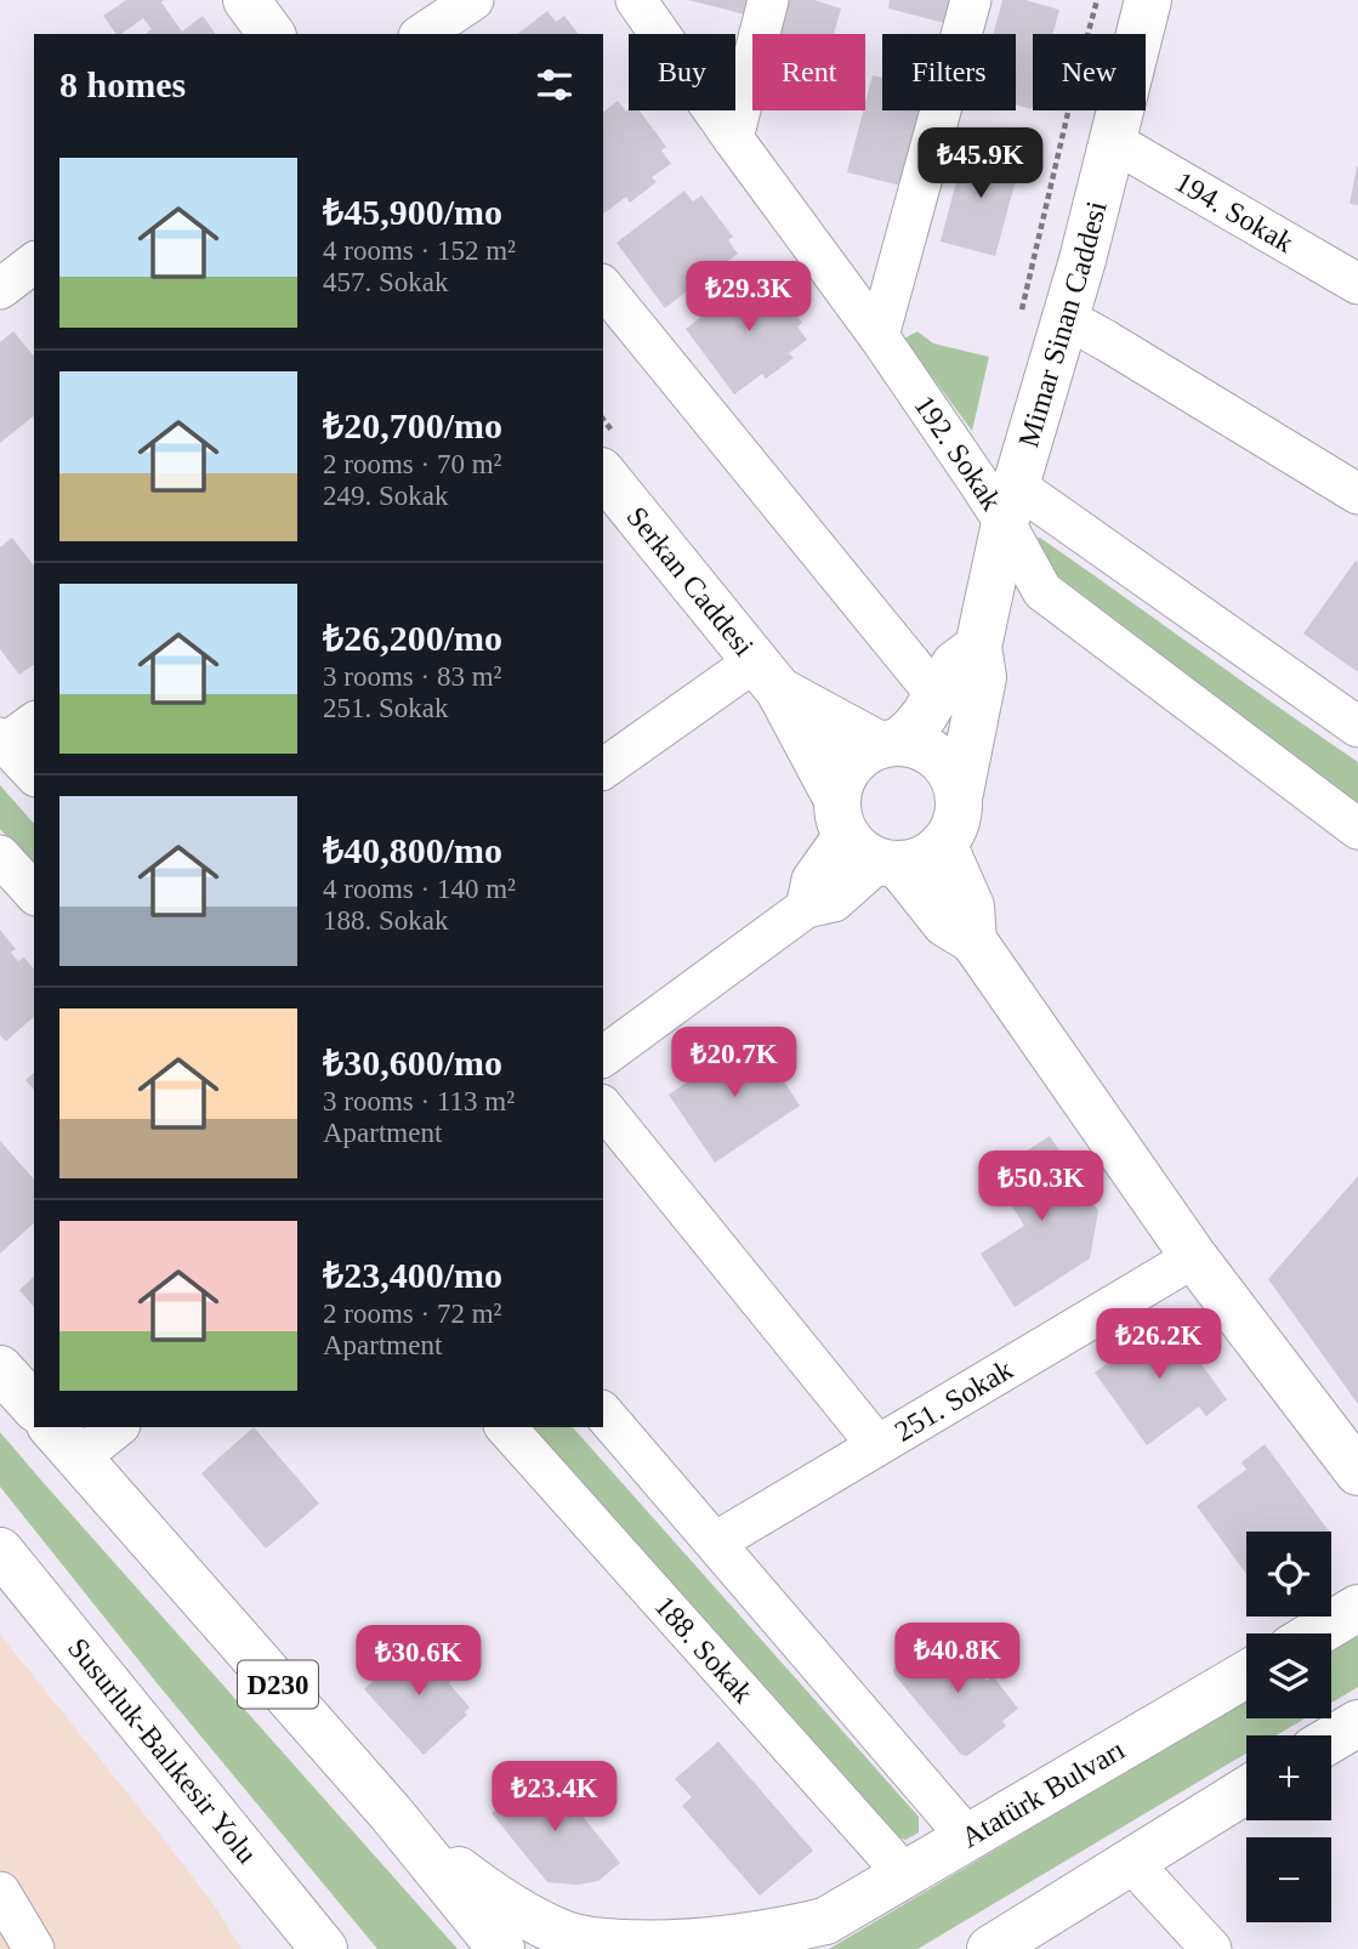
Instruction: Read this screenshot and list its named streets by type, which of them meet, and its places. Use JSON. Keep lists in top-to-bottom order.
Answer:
{
  "streets": {
    "main road": [
      "Mimar Sinan Caddesi",
      "Serkan Caddesi",
      "D230",
      "Susurluk-Balıkesir Yolu",
      "Atatürk Bulvarı"
    ],
    "street": [
      "194. Sokak",
      "192. Sokak",
      "251. Sokak",
      "188. Sokak"
    ]
  },
  "crossings": [
    ["194. Sokak", "Mimar Sinan Caddesi"],
    ["Mimar Sinan Caddesi", "192. Sokak"],
    ["Mimar Sinan Caddesi", "Serkan Caddesi"],
    ["Serkan Caddesi", "251. Sokak"],
    ["188. Sokak", "Atatürk Bulvarı"]
  ],
  "page": {
    "chip": [
      "Buy",
      "Rent",
      "Filters",
      "New"
    ],
    "heading": "8 homes",
    "price": [
      "₺45.9K",
      "₺29.3K",
      "₺20.7K",
      "₺50.3K",
      "₺26.2K",
      "₺40.8K",
      "₺30.6K",
      "₺23.4K"
    ],
    "list": [
      {
        "name": "₺45,900/mo",
        "note": "4 rooms · 152 m² · 457. Sokak"
      },
      {
        "name": "₺20,700/mo",
        "note": "2 rooms · 70 m² · 249. Sokak"
      },
      {
        "name": "₺26,200/mo",
        "note": "3 rooms · 83 m² · 251. Sokak"
      },
      {
        "name": "₺40,800/mo",
        "note": "4 rooms · 140 m² · 188. Sokak"
      },
      {
        "name": "₺30,600/mo",
        "note": "3 rooms · 113 m² · Apartment"
      },
      {
        "name": "₺23,400/mo",
        "note": "2 rooms · 72 m² · Apartment"
      }
    ],
    "map_buttons": ["+", "−"]
  }
}
